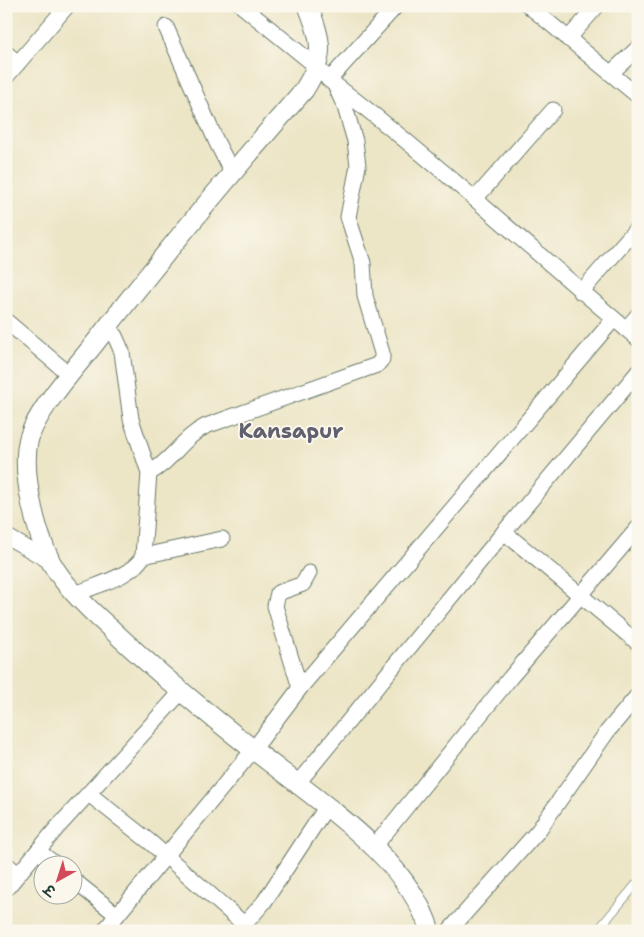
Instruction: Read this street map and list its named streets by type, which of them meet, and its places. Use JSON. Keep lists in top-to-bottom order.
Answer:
{
  "districts": ["Kansapur"],
  "north": "bottom left"
}
